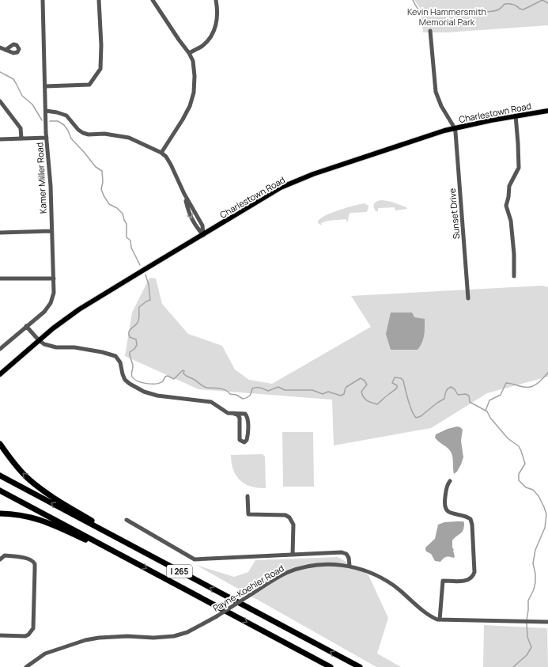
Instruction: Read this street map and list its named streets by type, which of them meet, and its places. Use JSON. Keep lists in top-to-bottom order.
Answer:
{
  "streets": {
    "highway": ["I 265"],
    "main road": ["Charlestown Road"],
    "street": ["Kamer Miller Road", "Sunset Drive", "Payne-Koehler Road"]
  },
  "crossings": [
    ["Charlestown Road", "Sunset Drive"]
  ],
  "parks": ["Kevin Hammersmith Memorial Park"]
}
